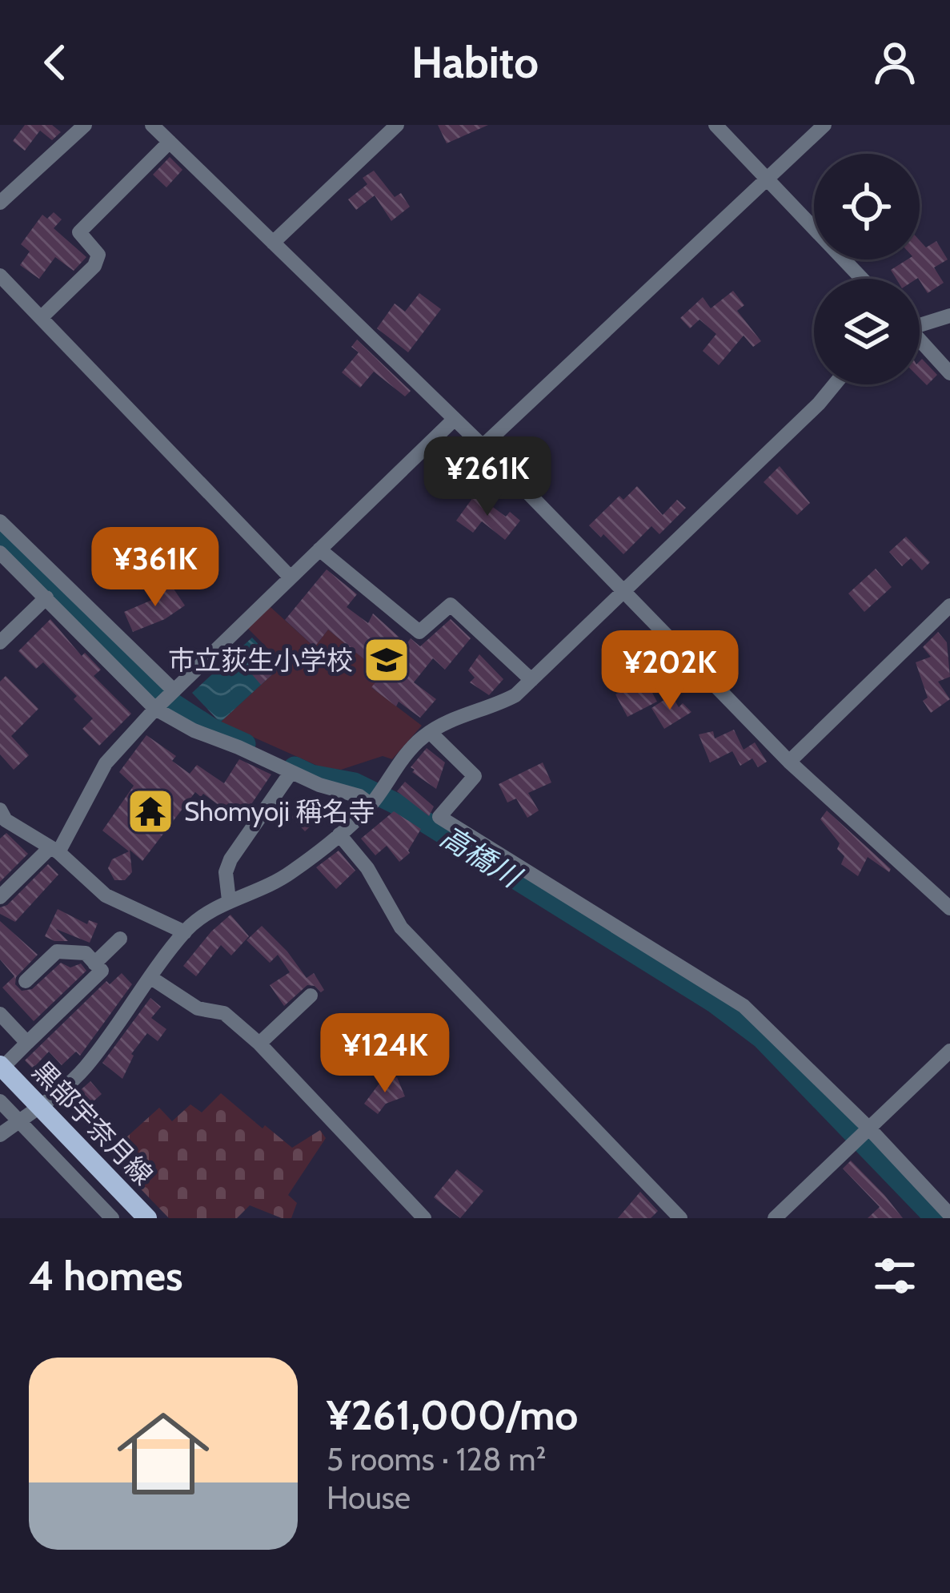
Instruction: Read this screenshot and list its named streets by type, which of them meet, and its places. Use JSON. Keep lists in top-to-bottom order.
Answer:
{
  "streets": {
    "main road": ["黒部宇奈月線"]
  },
  "water": ["高橋川"],
  "places": {
    "school or university": ["市立荻生小学校"],
    "temple": ["Shomyoji 稱名寺"]
  },
  "page": {
    "header": "Habito",
    "price": [
      "¥261K",
      "¥361K",
      "¥202K",
      "¥124K"
    ],
    "heading": "4 homes",
    "list": [
      {
        "name": "¥261,000/mo",
        "note": "5 rooms · 128 m² · House"
      }
    ]
  }
}
